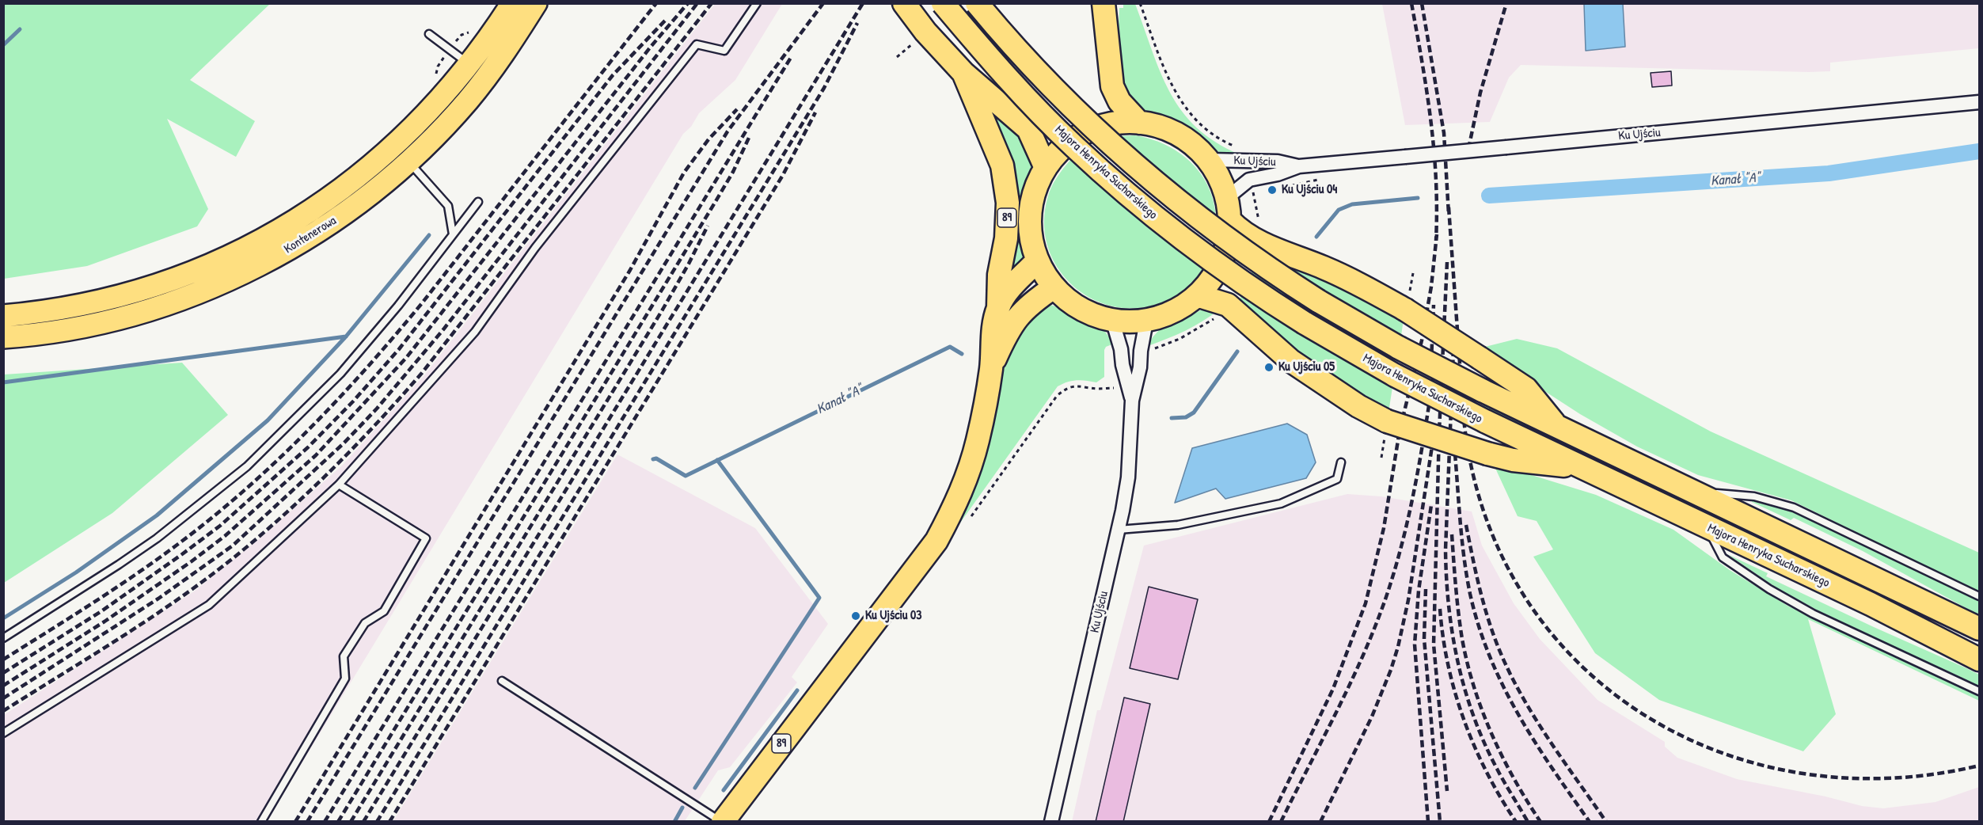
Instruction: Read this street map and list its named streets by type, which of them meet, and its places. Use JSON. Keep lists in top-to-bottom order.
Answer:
{
  "streets": {
    "highway": ["Majora Henryka Sucharskiego", "89"],
    "main road": ["Kontenerowa"],
    "street": ["Ku Ujściu"]
  },
  "water": ["Kanał \"A\""],
  "places": ["Ku Ujściu 04", "Ku Ujściu 05", "Ku Ujściu 03"]
}
